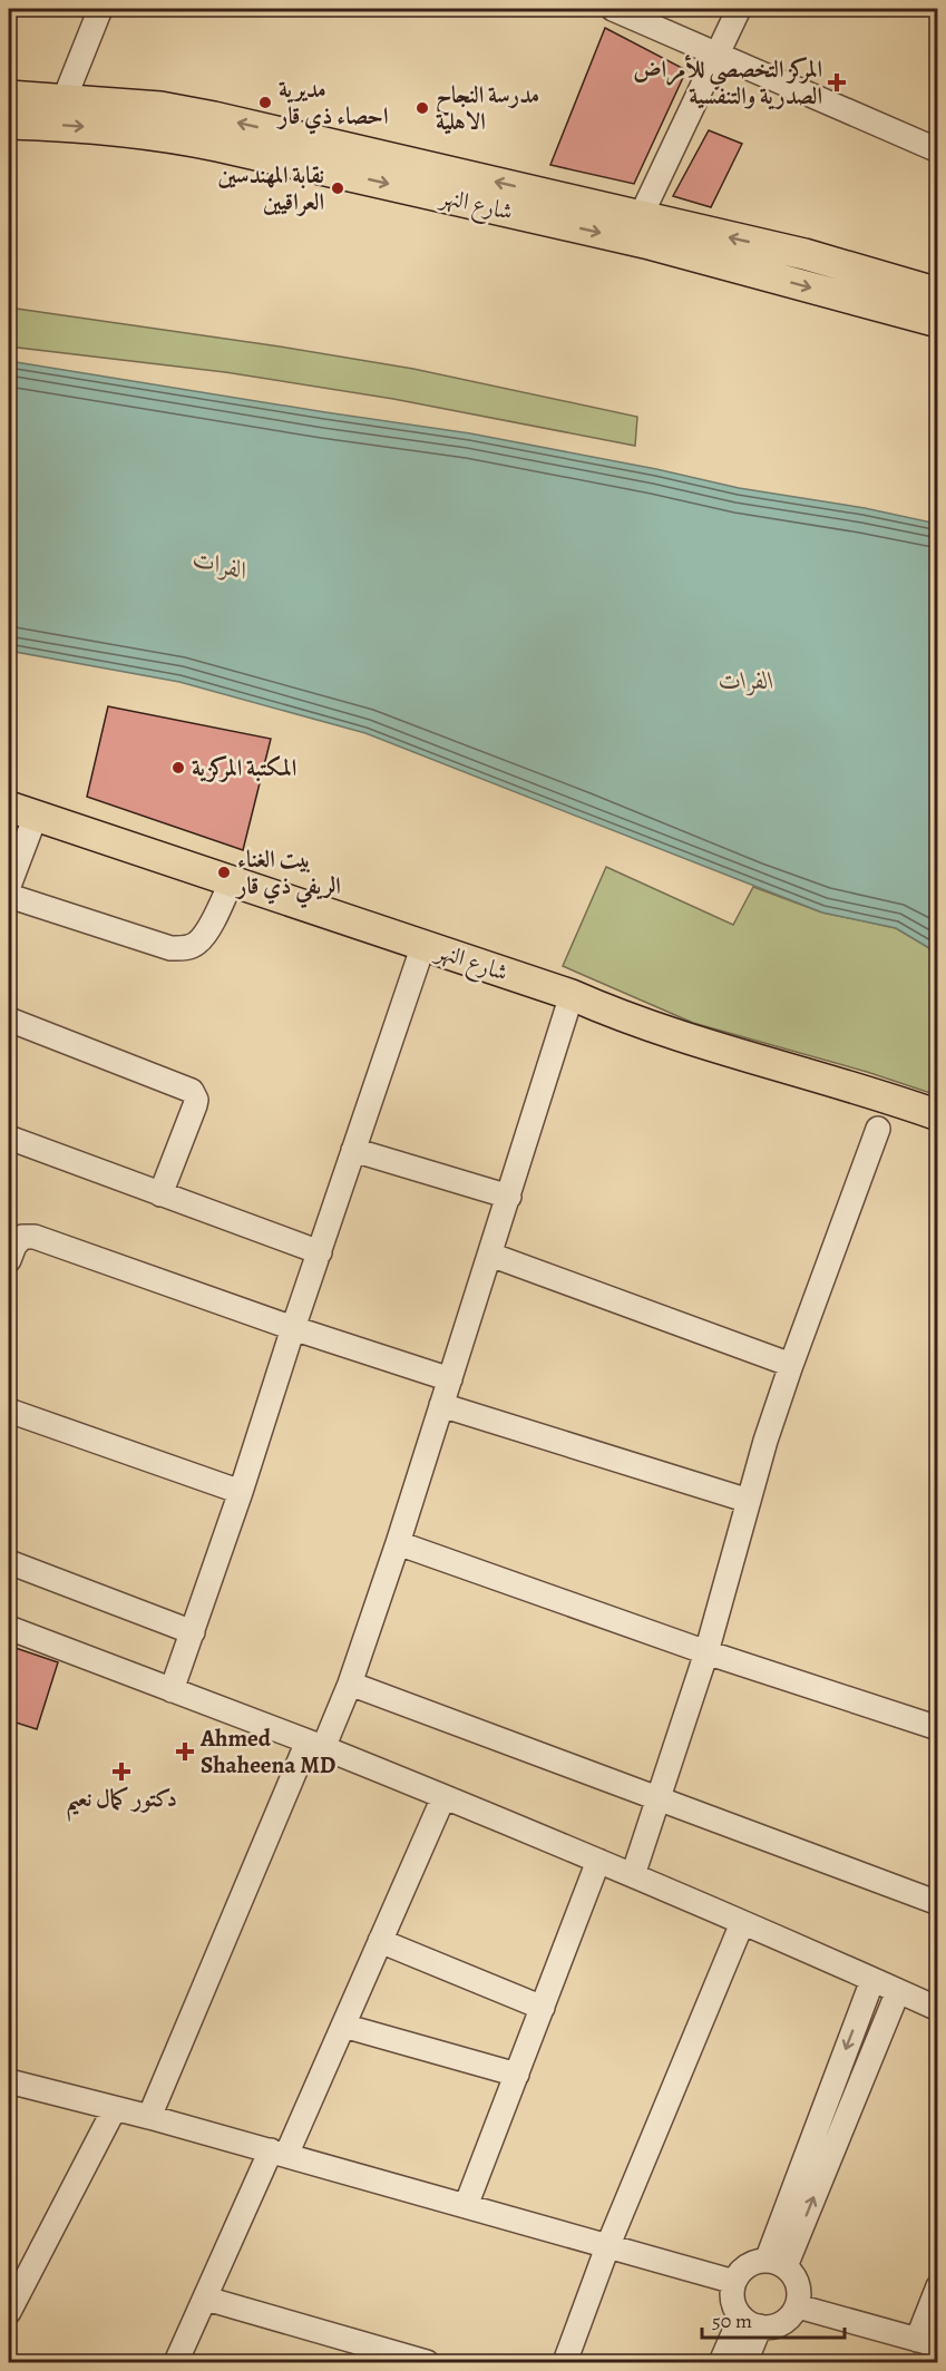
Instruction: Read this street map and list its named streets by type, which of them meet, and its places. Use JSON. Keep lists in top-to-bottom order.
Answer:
{
  "streets": {
    "main road": ["شارع النهر"]
  },
  "water": ["الفرات"],
  "places": {
    "health": ["المركز التخصصي للأمراض الصدرية والتنفسية", "Ahmed Shaheena MD", "دكتور كمال نعيم"],
    "other": [
      "مديرية احصاء ذي قار",
      "مدرسة النجاح الاهلية",
      "نقابة المهندسين العراقيين",
      "المكتبة المركزية",
      "بيت الغناء الريفي ذي قار"
    ]
  },
  "scale_bar": "50 m"
}
